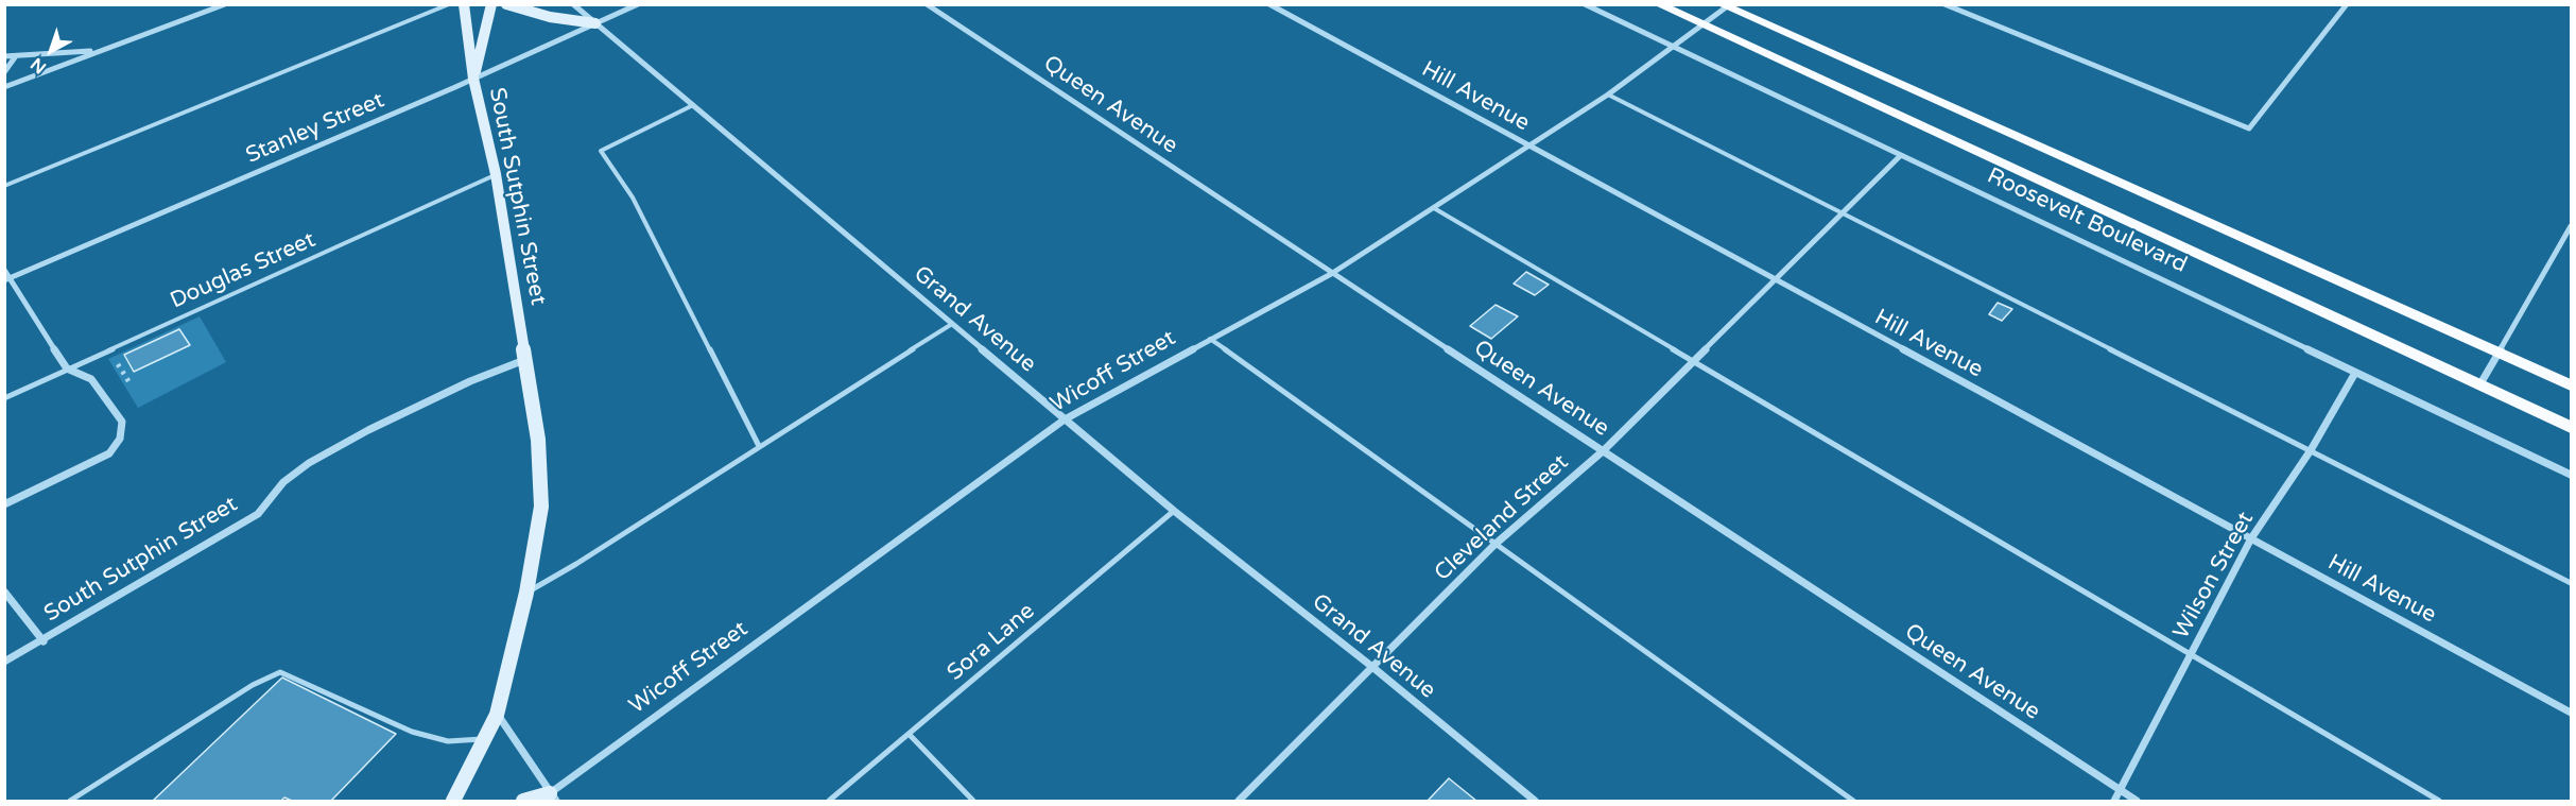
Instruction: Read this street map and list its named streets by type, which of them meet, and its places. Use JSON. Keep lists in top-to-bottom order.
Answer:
{
  "streets": {
    "main road": ["Roosevelt Boulevard"],
    "street": [
      "Hill Avenue",
      "Queen Avenue",
      "Stanley Street",
      "South Sutphin Street",
      "Grand Avenue",
      "Wicoff Street",
      "Cleveland Street",
      "Wilson Street"
    ],
    "lane": ["Douglas Street", "Sora Lane"]
  },
  "crossings": [
    ["Hill Avenue", "Wicoff Street"],
    ["Hill Avenue", "Cleveland Street"],
    ["Hill Avenue", "Wilson Street"],
    ["Queen Avenue", "Wicoff Street"],
    ["Queen Avenue", "Cleveland Street"],
    ["Queen Avenue", "Wilson Street"],
    ["Stanley Street", "South Sutphin Street"],
    ["Stanley Street", "Grand Avenue"],
    ["South Sutphin Street", "Douglas Street"],
    ["Roosevelt Boulevard", "Wicoff Street"],
    ["Roosevelt Boulevard", "Cleveland Street"],
    ["Roosevelt Boulevard", "Wilson Street"],
    ["Grand Avenue", "Wicoff Street"],
    ["Grand Avenue", "Cleveland Street"],
    ["Grand Avenue", "Sora Lane"]
  ],
  "north": "bottom left"
}
